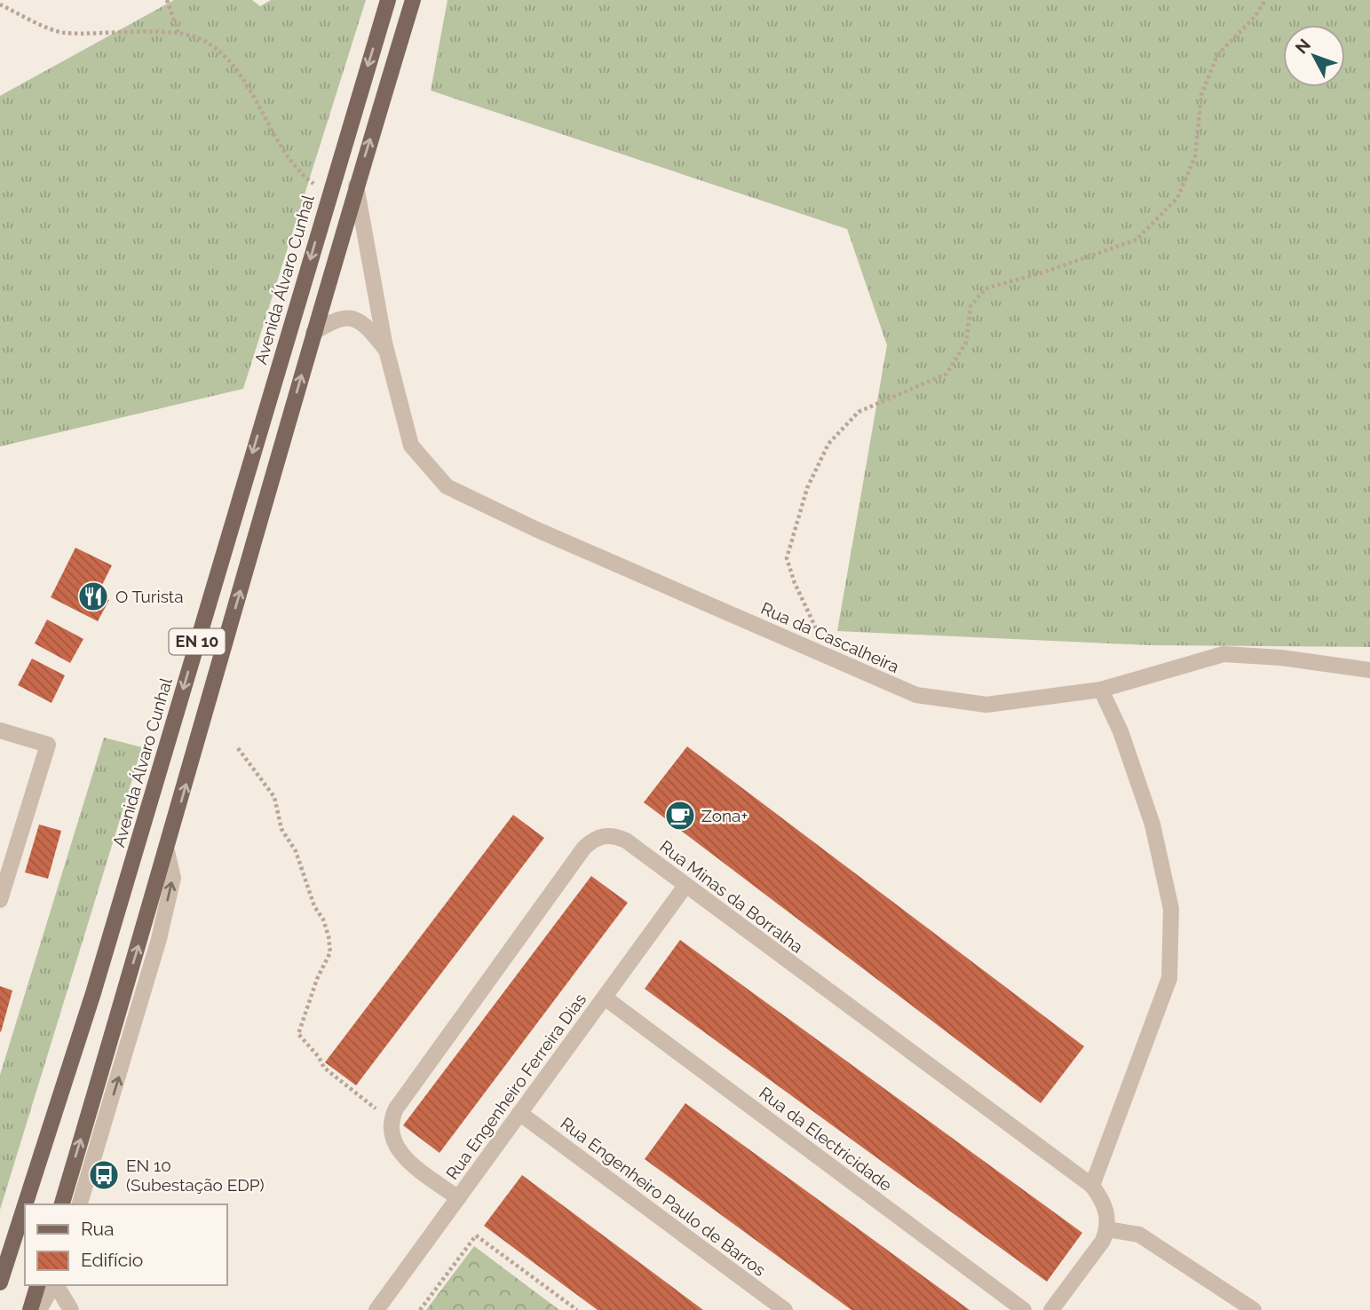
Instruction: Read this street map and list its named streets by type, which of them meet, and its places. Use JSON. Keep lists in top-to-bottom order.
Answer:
{
  "streets": {
    "main road": ["Avenida Álvaro Cunhal", "EN 10"],
    "street": [
      "Rua da Cascalheira",
      "Rua Minas da Borralha",
      "Rua Engenheiro Ferreira Dias",
      "Rua da Electricidade",
      "Rua Engenheiro Paulo de Barros"
    ]
  },
  "crossings": [
    ["Rua da Cascalheira", "EN 10"],
    ["Rua Minas da Borralha", "Rua Engenheiro Ferreira Dias"],
    ["Rua Engenheiro Ferreira Dias", "Rua da Electricidade"],
    ["Rua Engenheiro Ferreira Dias", "Rua Engenheiro Paulo de Barros"]
  ],
  "places": {
    "restaurant": ["O Turista"],
    "cafe": ["Zona+"],
    "bus stop": ["EN 10 (Subestação EDP)"]
  },
  "legend": ["Rua", "Edifício"],
  "north": "top left"
}
